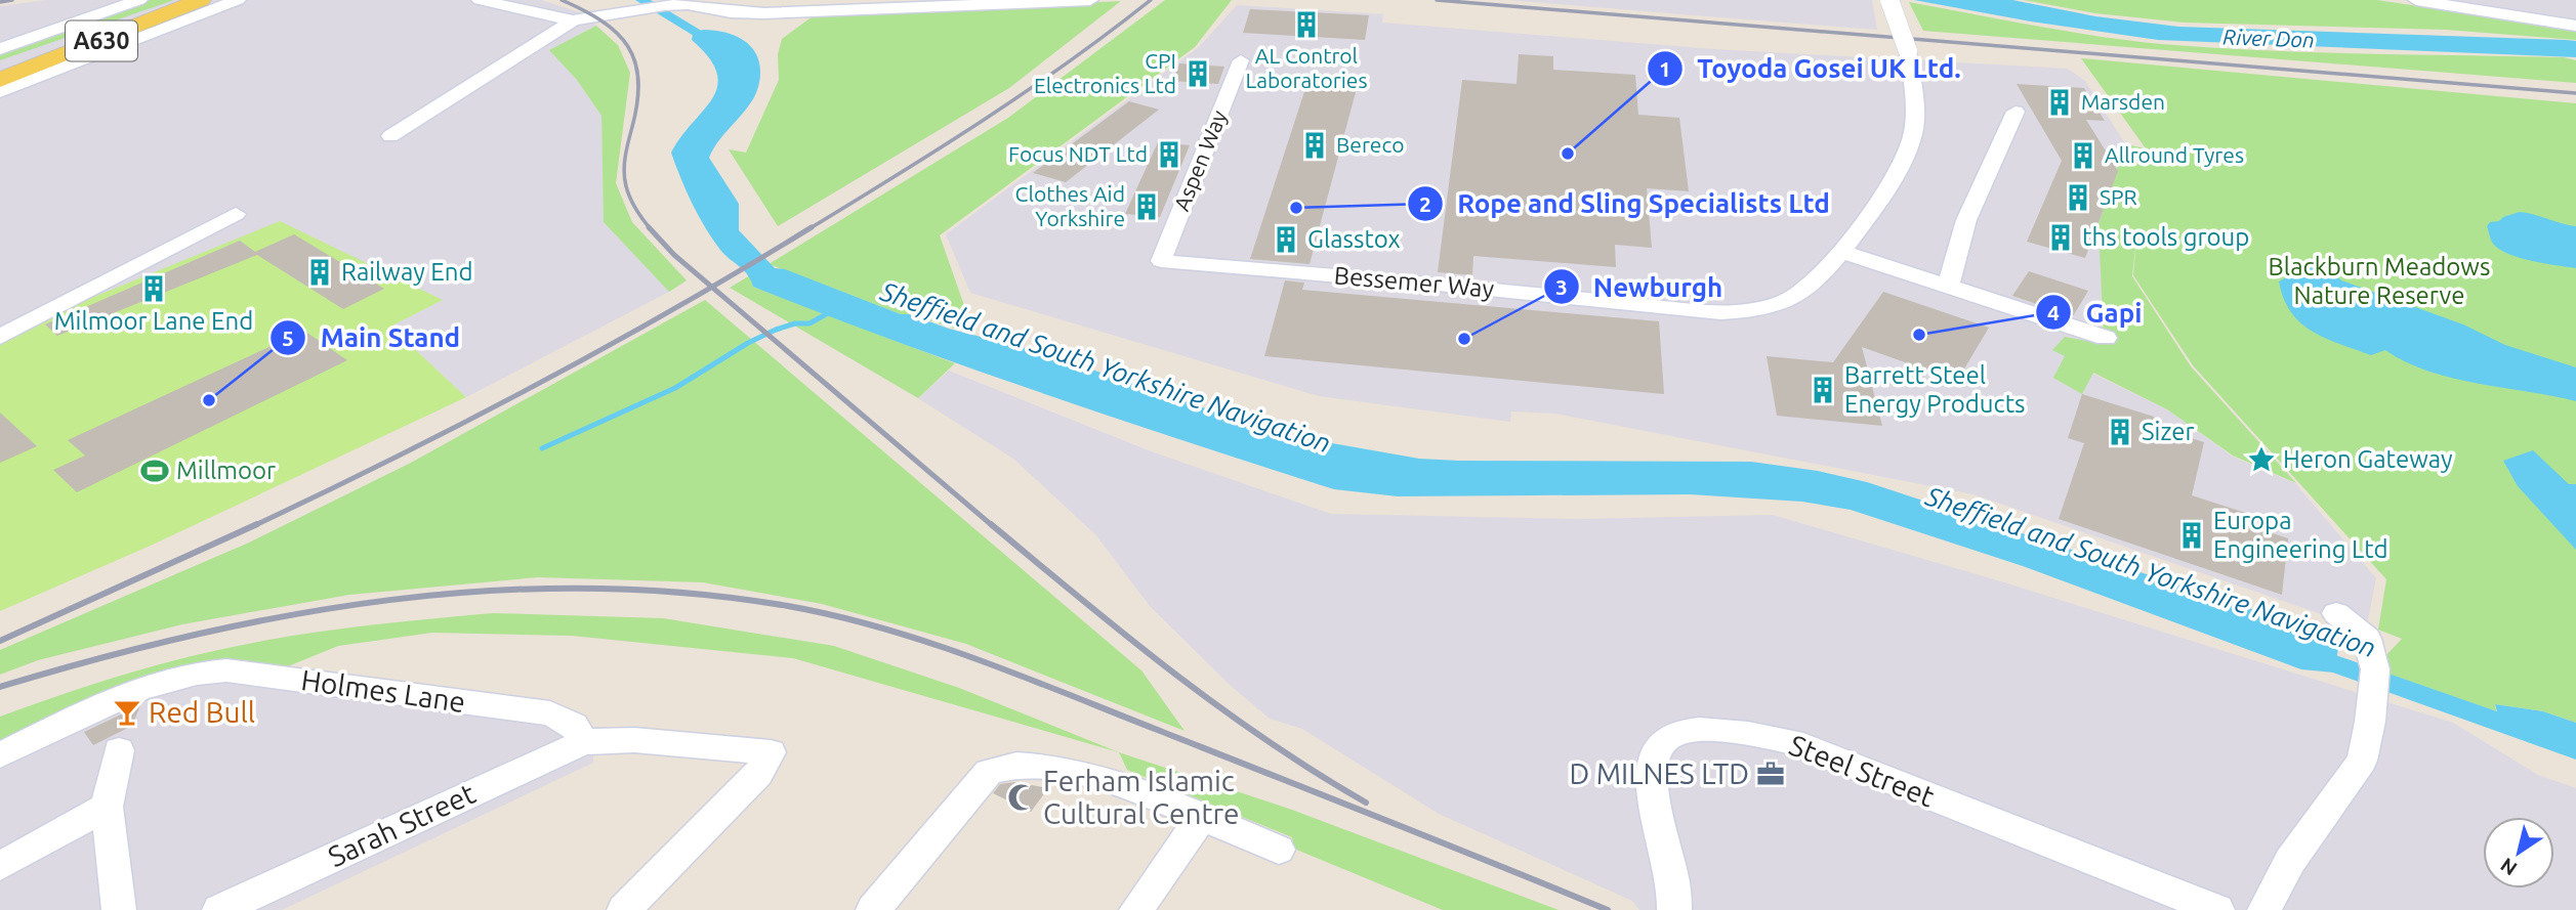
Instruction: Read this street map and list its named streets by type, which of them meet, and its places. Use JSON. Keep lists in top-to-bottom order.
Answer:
{
  "streets": {
    "main road": ["A630"],
    "street": [
      "Aspen Way",
      "Bessemer Way",
      "Holmes Lane",
      "Steel Street",
      "Sarah Street"
    ]
  },
  "crossings": [
    ["Aspen Way", "Bessemer Way"],
    ["Holmes Lane", "Sarah Street"]
  ],
  "water": ["River Don", "Sheffield and South Yorkshire Navigation"],
  "parks": ["Blackburn Meadows Nature Reserve"],
  "places": {
    "building": [
      "AL Control Laboratories",
      "CPI Electronics Ltd",
      "Marsden",
      "Bereco",
      "Focus NDT Ltd",
      "Allround Tyres",
      "SPR",
      "Clothes Aid Yorkshire",
      "ths tools group",
      "Glasstox",
      "Railway End",
      "Milmoor Lane End",
      "Barrett Steel Energy Products",
      "Sizer",
      "Europa Engineering Ltd"
    ],
    "other": [
      "Toyoda Gosei UK Ltd.",
      "Rope and Sling Specialists Ltd",
      "Gapi",
      "Newburgh",
      "Main Stand"
    ],
    "place": ["Heron Gateway"],
    "sports": ["Millmoor"],
    "bar": ["Red Bull"],
    "office": ["D MILNES LTD"],
    "mosque": ["Ferham Islamic Cultural Centre"]
  },
  "north": "bottom left"
}
